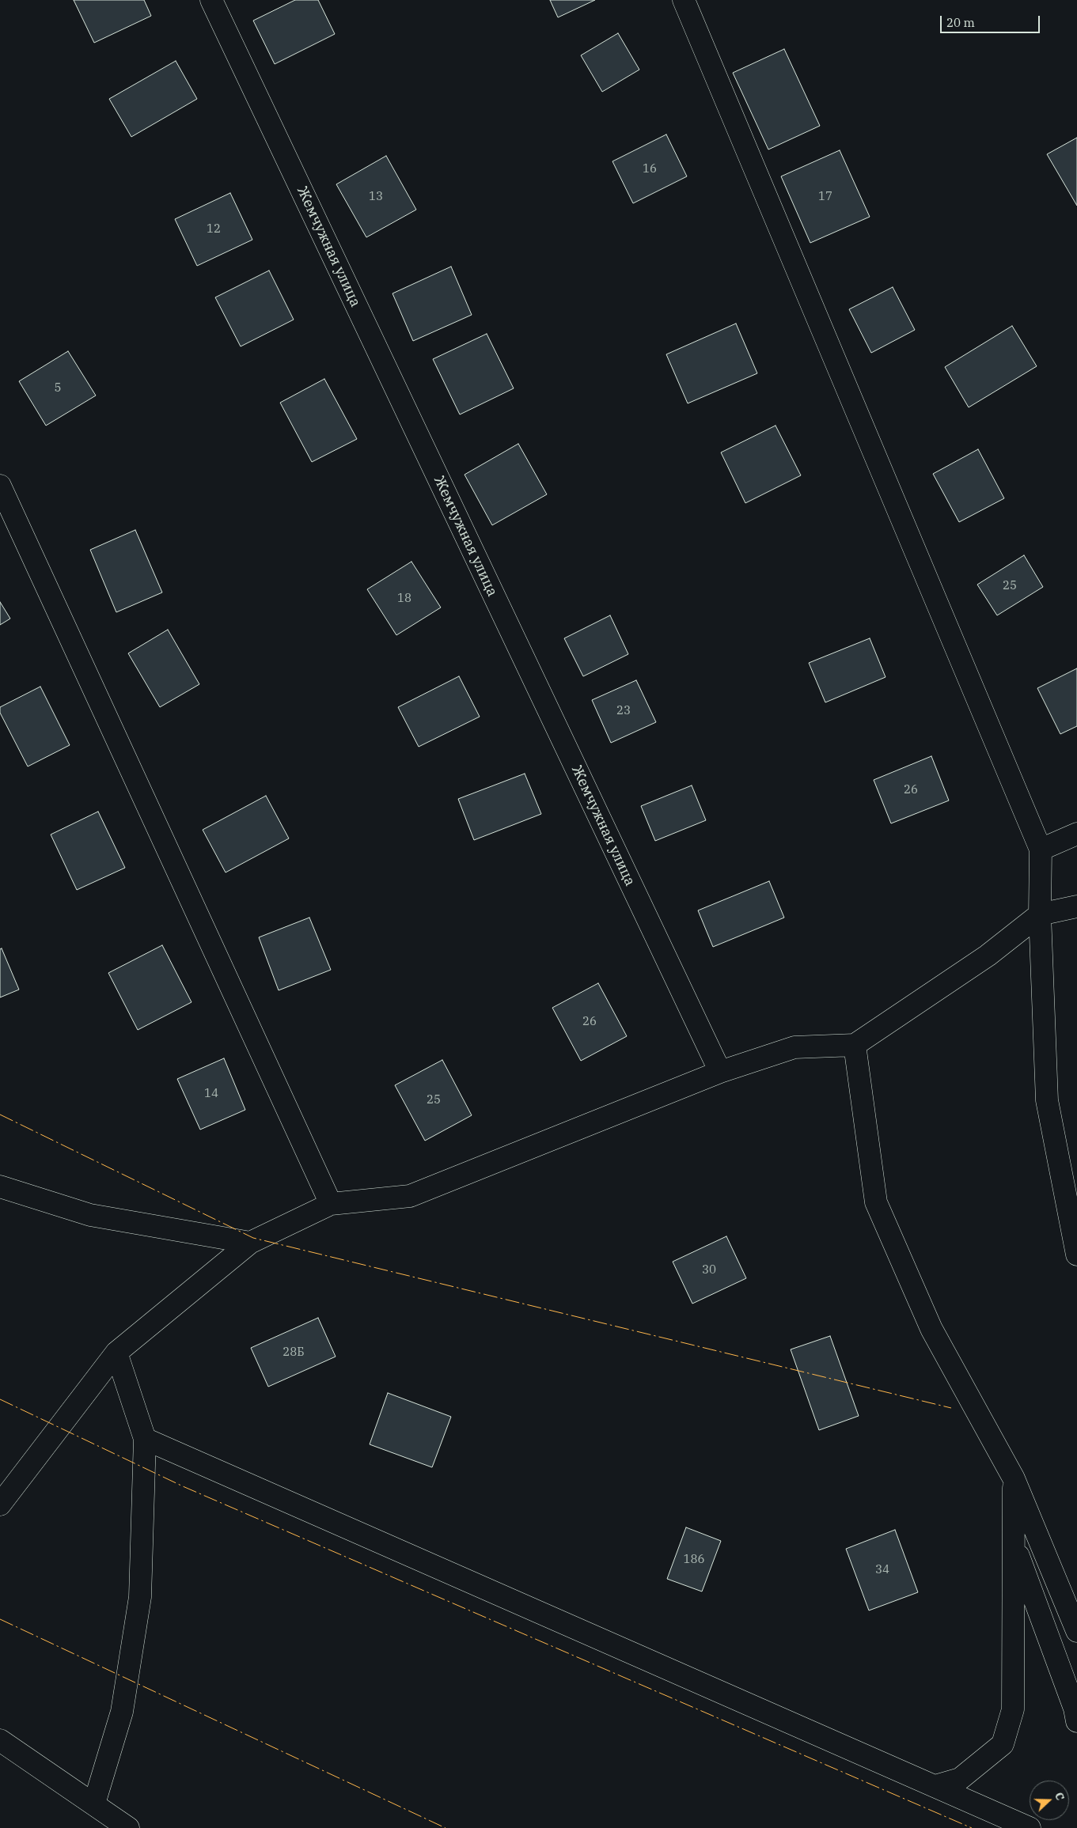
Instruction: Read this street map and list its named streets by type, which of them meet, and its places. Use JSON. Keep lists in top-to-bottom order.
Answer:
{
  "streets": {
    "street": ["Жемчужная улица"]
  },
  "house_numbers": [
    "16",
    "13",
    "17",
    "12",
    "5",
    "25",
    "18",
    "23",
    "26",
    "26",
    "14",
    "25",
    "30",
    "28Б",
    "186",
    "34"
  ],
  "scale_bar": "20 m",
  "north": "right"
}
